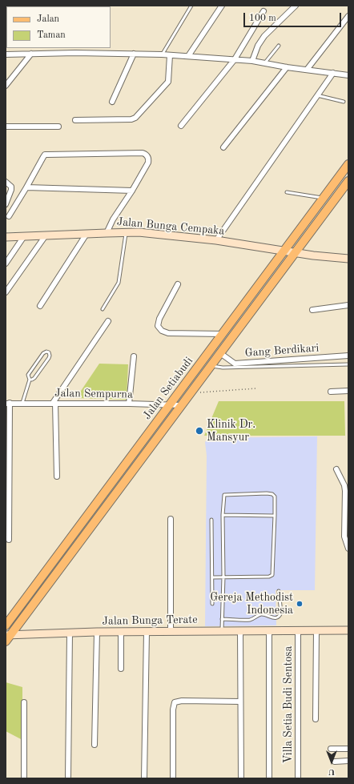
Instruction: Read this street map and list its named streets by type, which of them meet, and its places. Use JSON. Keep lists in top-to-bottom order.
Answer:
{
  "streets": {
    "main road": ["Jalan Setiabudi"],
    "street": [
      "Jalan Bunga Cempaka",
      "Gang Berdikari",
      "Jalan Sempurna",
      "Jalan Bunga Terate",
      "Villa Setia Budi Sentosa"
    ]
  },
  "crossings": [
    ["Jalan Bunga Cempaka", "Jalan Setiabudi"],
    ["Gang Berdikari", "Jalan Setiabudi"],
    ["Jalan Setiabudi", "Jalan Sempurna"],
    ["Jalan Setiabudi", "Jalan Bunga Terate"],
    ["Jalan Bunga Terate", "Villa Setia Budi Sentosa"]
  ],
  "places": ["Klinik Dr. Mansyur", "Gereja Methodist Indonesia"],
  "legend": ["Jalan", "Taman"],
  "scale_bar": "100 m",
  "north": "bottom"
}
